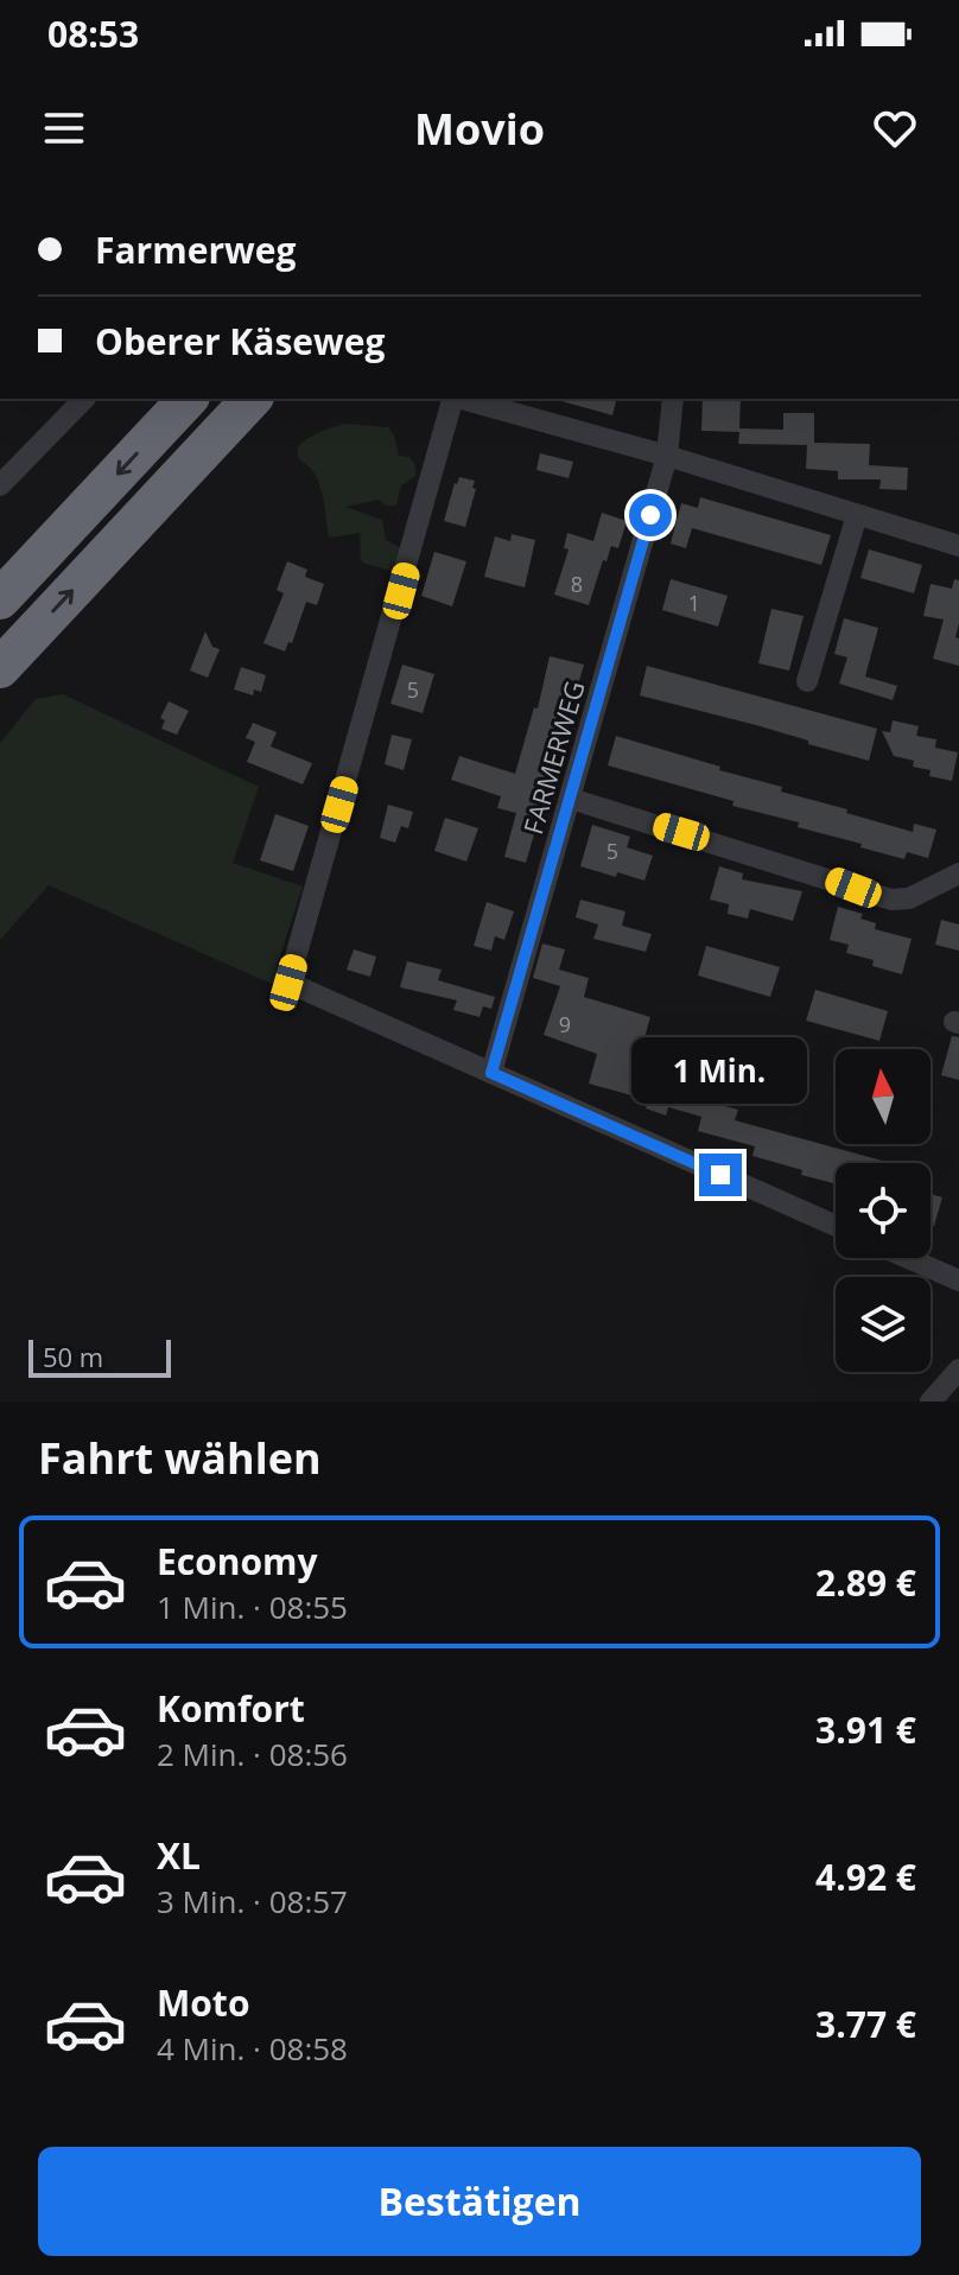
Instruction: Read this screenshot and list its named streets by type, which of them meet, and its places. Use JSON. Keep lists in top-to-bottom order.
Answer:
{
  "streets": {
    "street": ["FARMERWEG"]
  },
  "house_numbers": [
    "8",
    "1",
    "5",
    "5",
    "9"
  ],
  "scale_bar": "50 m",
  "north": "top",
  "page": {
    "status": "08:53",
    "header": "Movio",
    "banner": ["Farmerweg", "Oberer Käseweg"],
    "bubble": "1 Min.",
    "scale": "50 m",
    "heading": "Fahrt wählen",
    "list": [
      {
        "name": "Economy",
        "note": "1 Min. · 08:55",
        "value": "2.89 €"
      },
      {
        "name": "Komfort",
        "note": "2 Min. · 08:56",
        "value": "3.91 €"
      },
      {
        "name": "XL",
        "note": "3 Min. · 08:57",
        "value": "4.92 €"
      },
      {
        "name": "Moto",
        "note": "4 Min. · 08:58",
        "value": "3.77 €"
      }
    ],
    "buttons": "Bestätigen"
  }
}
